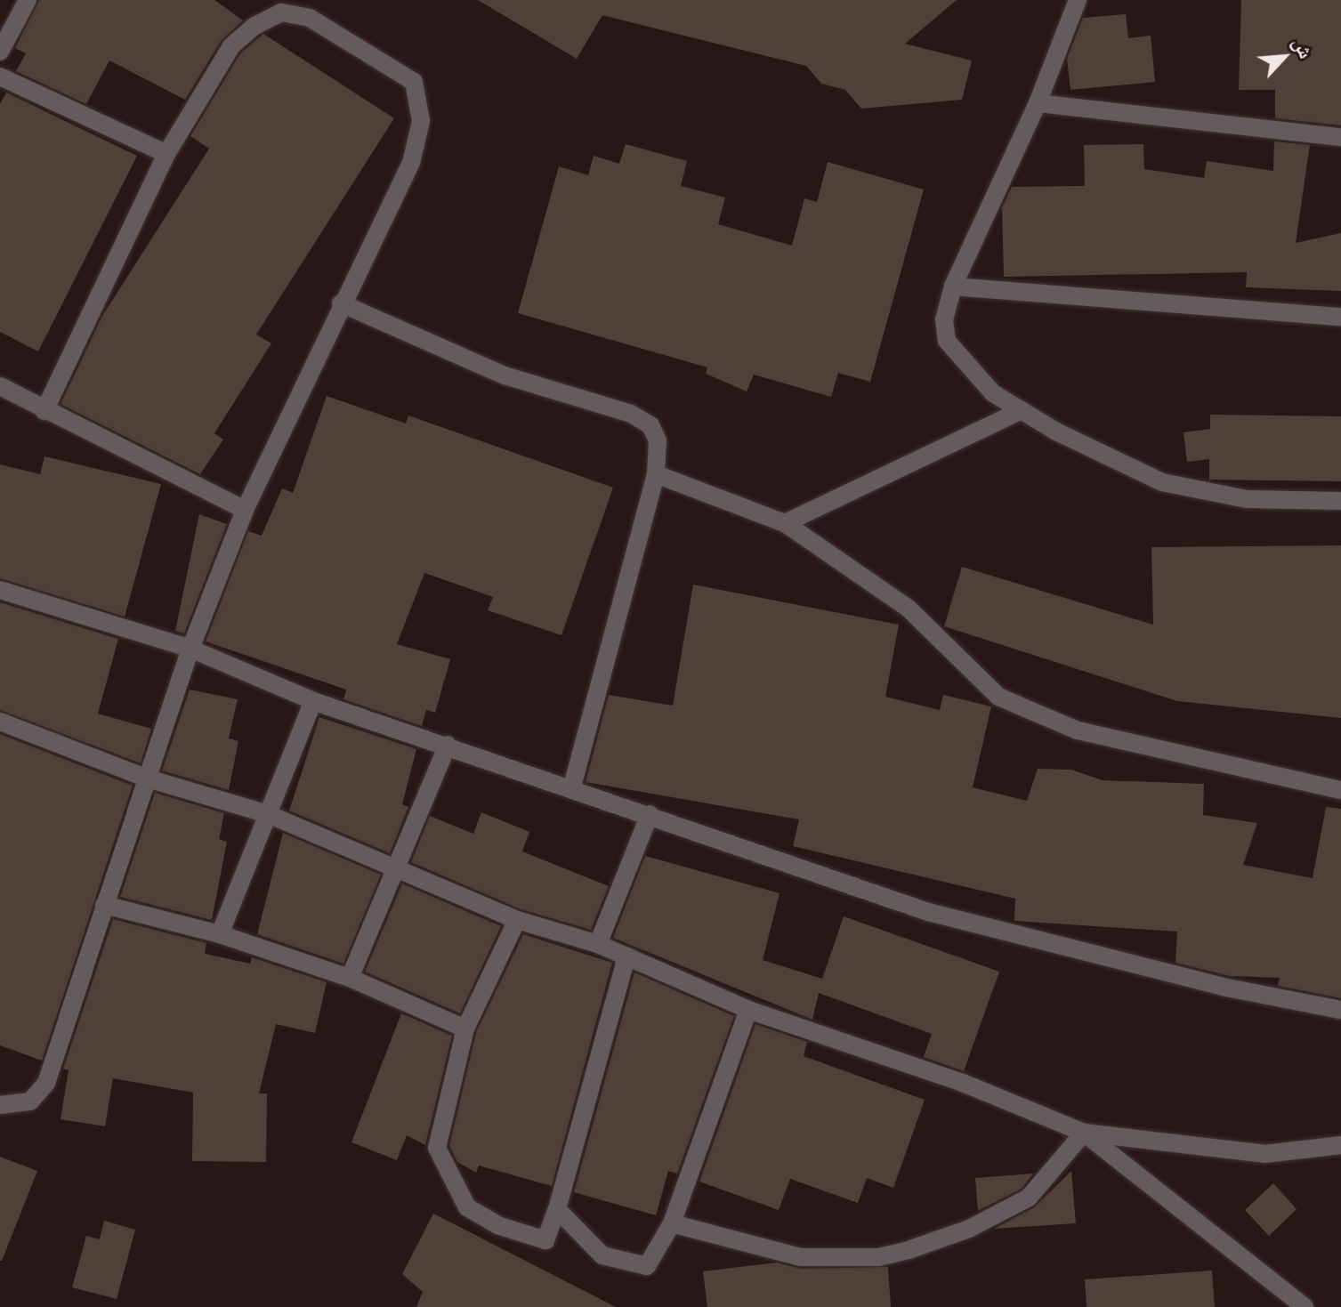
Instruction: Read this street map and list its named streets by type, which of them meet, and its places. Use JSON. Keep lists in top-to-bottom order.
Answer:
{
  "north": "top right"
}
